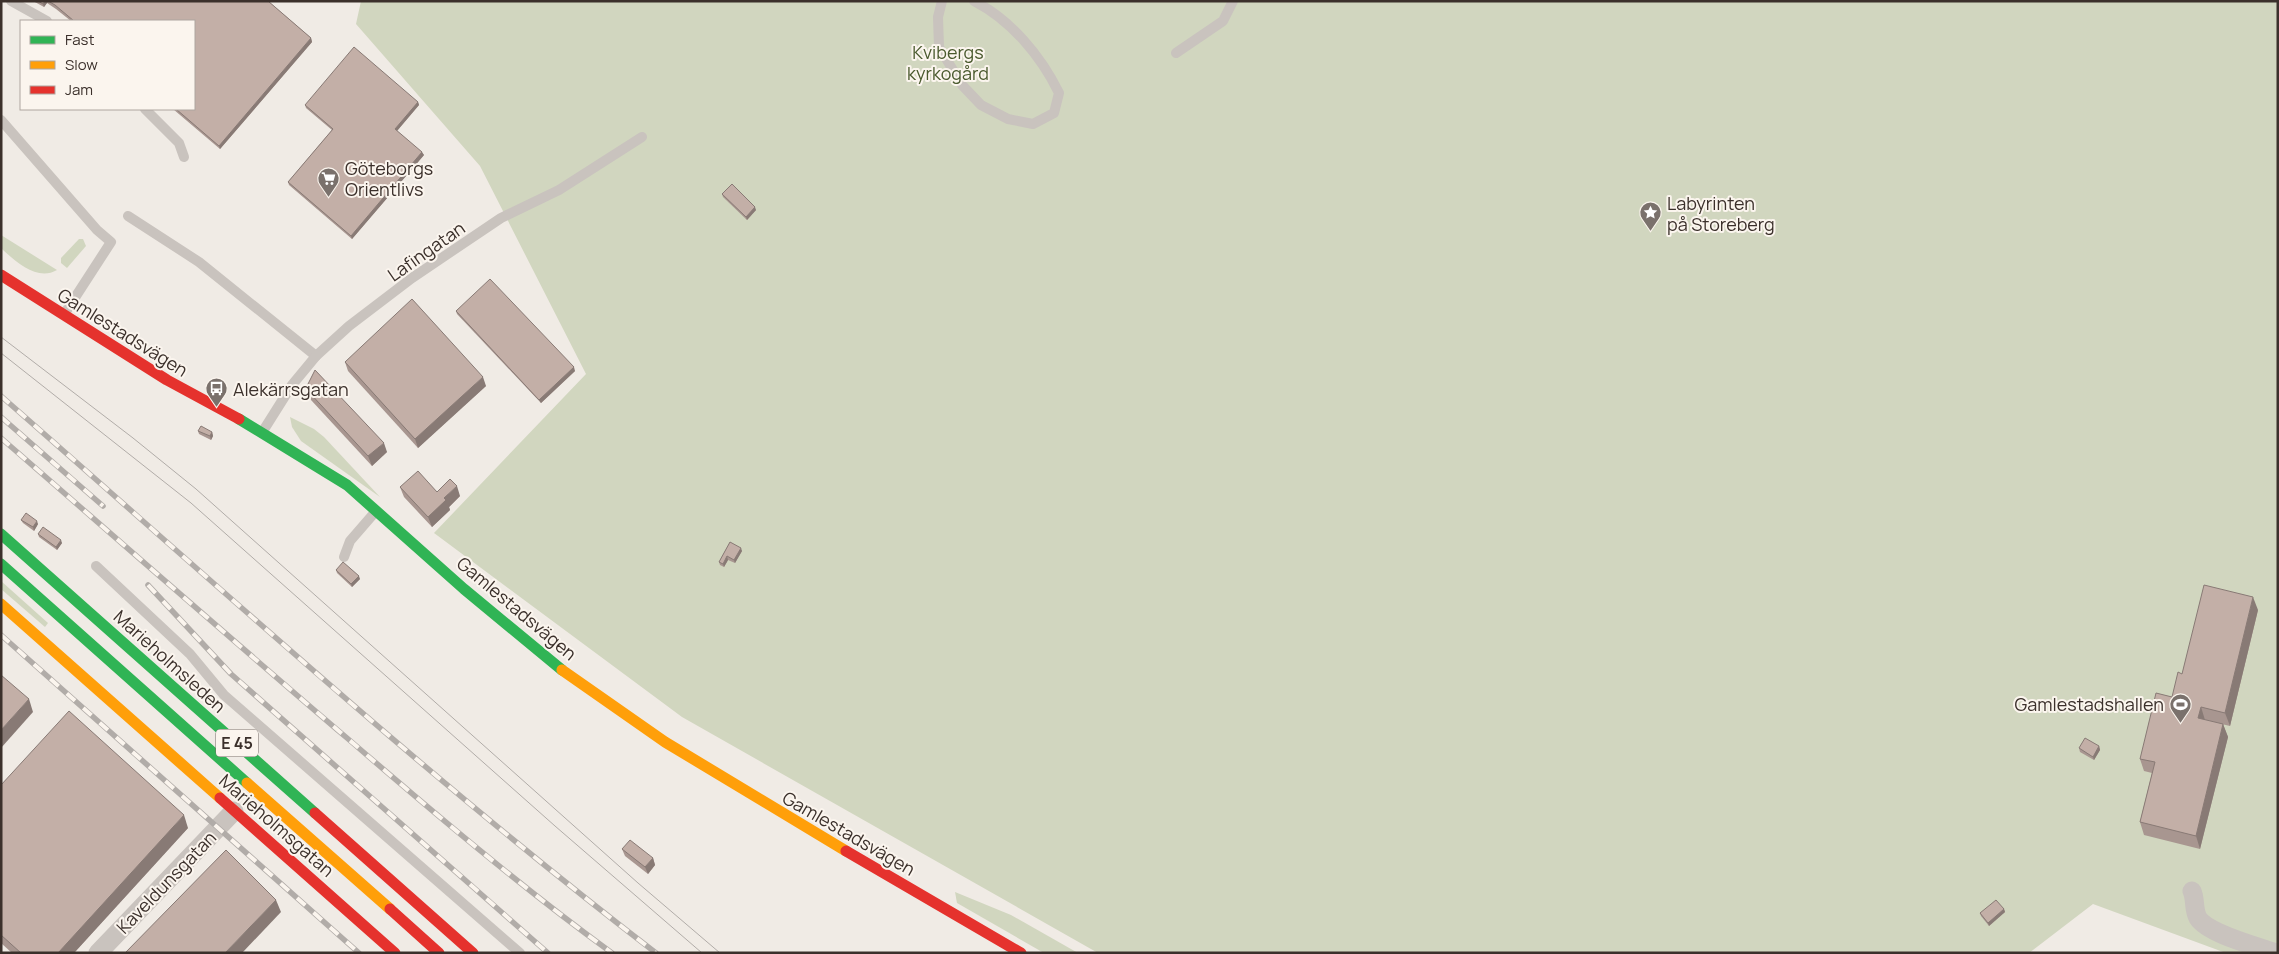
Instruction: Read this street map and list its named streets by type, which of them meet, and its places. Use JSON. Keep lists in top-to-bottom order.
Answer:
{
  "streets": {
    "main road": [
      "Gamlestadsvägen",
      "Marieholmsleden",
      "E 45",
      "Marieholmsgatan"
    ],
    "street": ["Kaveldunsgatan"],
    "lane": ["Lafingatan"]
  },
  "crossings": [
    ["Lafingatan", "Gamlestadsvägen"],
    ["Marieholmsgatan", "Kaveldunsgatan"]
  ],
  "parks": ["Kvibergs kyrkogård"],
  "places": {
    "supermarket": ["Göteborgs Orientlivs"],
    "place": ["Labyrinten på Storeberg"],
    "bus stop": ["Alekärrsgatan"],
    "sports": ["Gamlestadshallen"]
  },
  "legend": ["Fast", "Slow", "Jam"]
}
